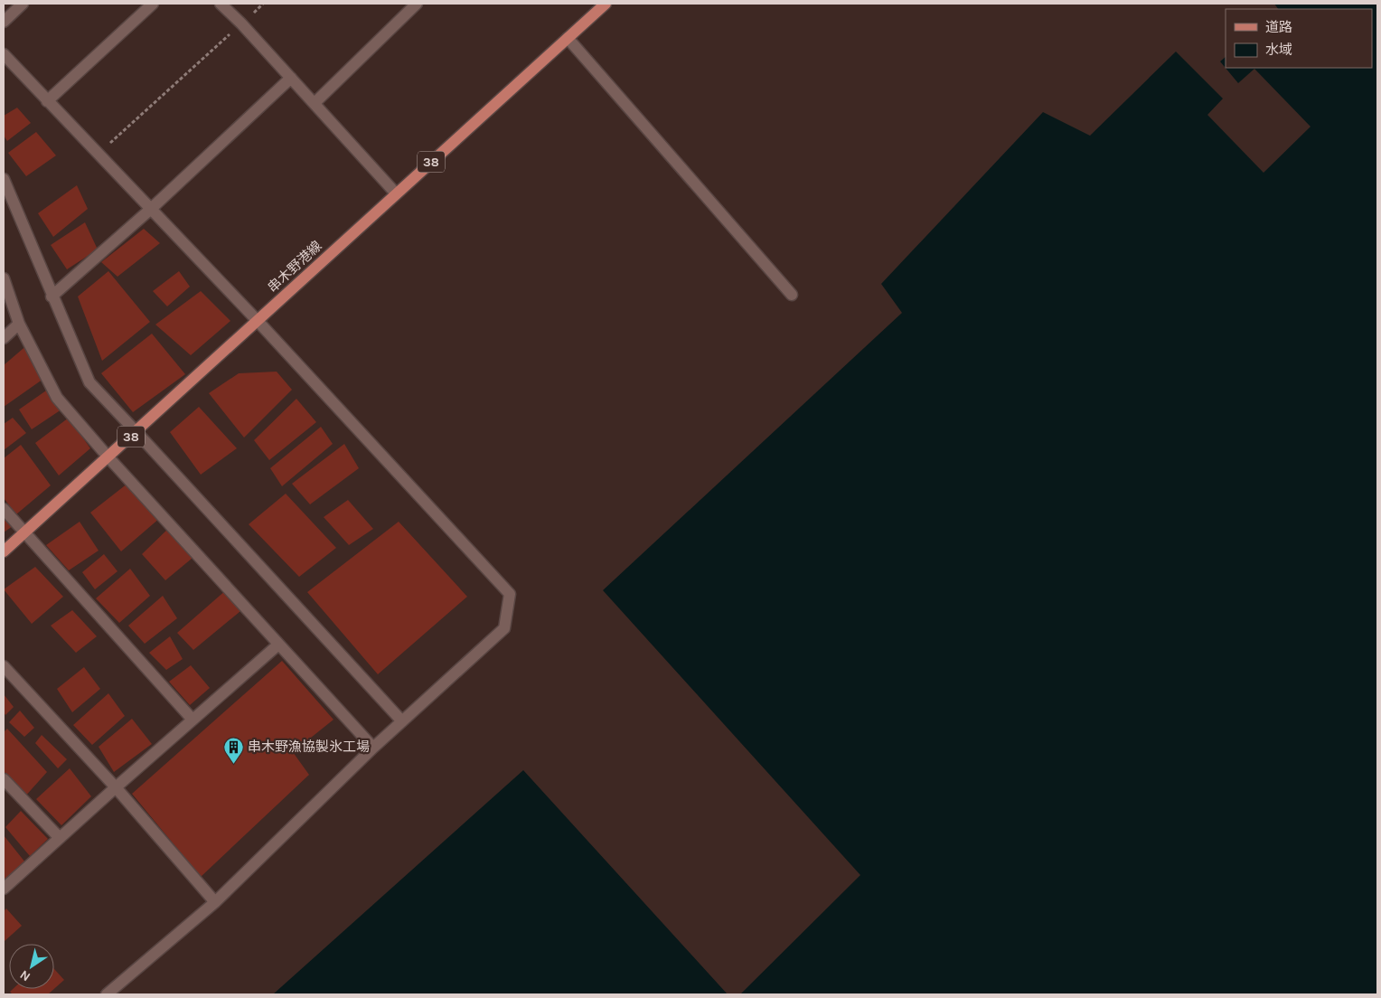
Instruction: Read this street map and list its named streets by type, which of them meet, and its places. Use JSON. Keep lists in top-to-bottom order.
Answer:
{
  "streets": {
    "main road": ["38", "串木野港線"]
  },
  "places": {
    "building": ["串木野漁協製氷工場"]
  },
  "legend": ["道路", "水域"],
  "north": "bottom left"
}
